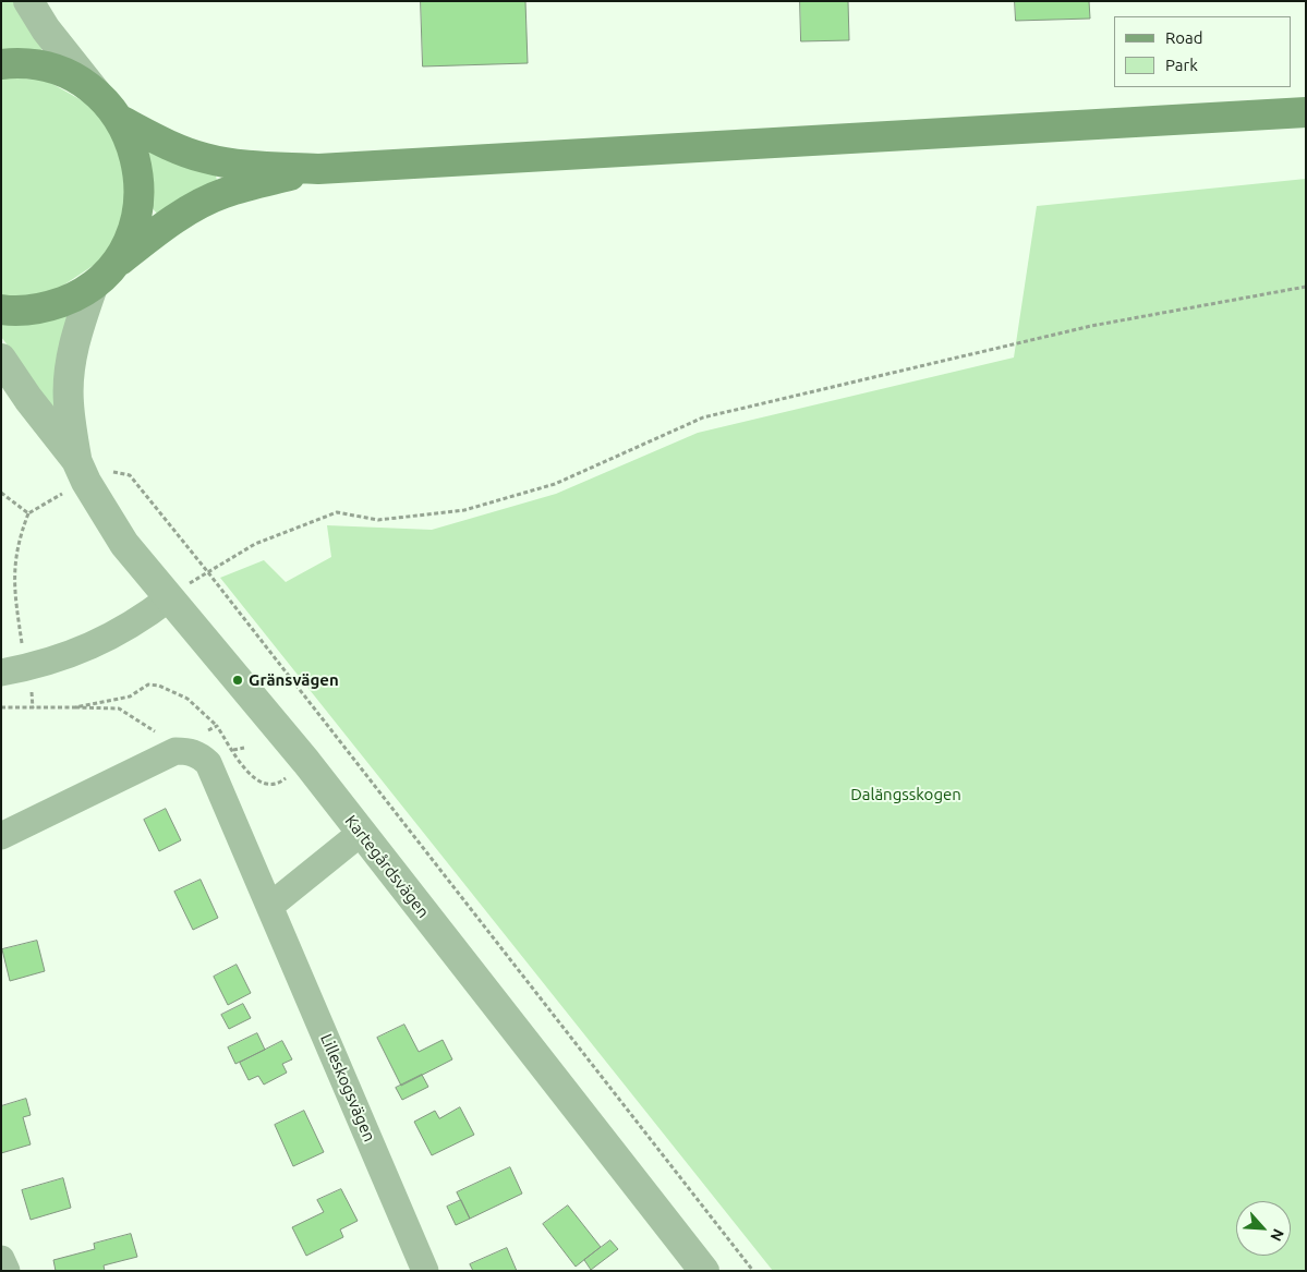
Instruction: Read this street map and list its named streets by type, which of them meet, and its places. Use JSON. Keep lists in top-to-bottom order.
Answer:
{
  "streets": {
    "street": ["Kartegårdsvägen", "Lilleskogsvägen"]
  },
  "parks": ["Dalängsskogen"],
  "places": ["Gränsvägen"],
  "legend": ["Road", "Park"],
  "north": "bottom right"
}
